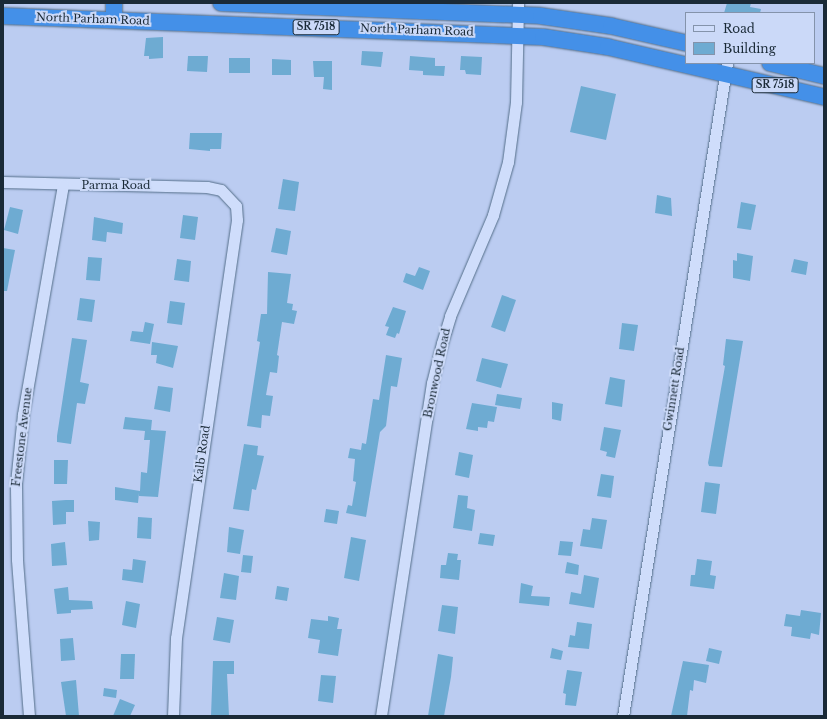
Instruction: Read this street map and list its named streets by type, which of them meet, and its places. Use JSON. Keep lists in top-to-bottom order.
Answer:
{
  "streets": {
    "highway": ["North Parham Road", "SR 7518"],
    "street": [
      "Parma Road",
      "Bronwood Road",
      "Gwinnett Road",
      "Freestone Avenue",
      "Kalb Road"
    ]
  },
  "crossings": [
    ["North Parham Road", "Bronwood Road"],
    ["North Parham Road", "Gwinnett Road"],
    ["Parma Road", "Freestone Avenue"],
    ["Parma Road", "Kalb Road"]
  ],
  "legend": ["Road", "Building"]
}
